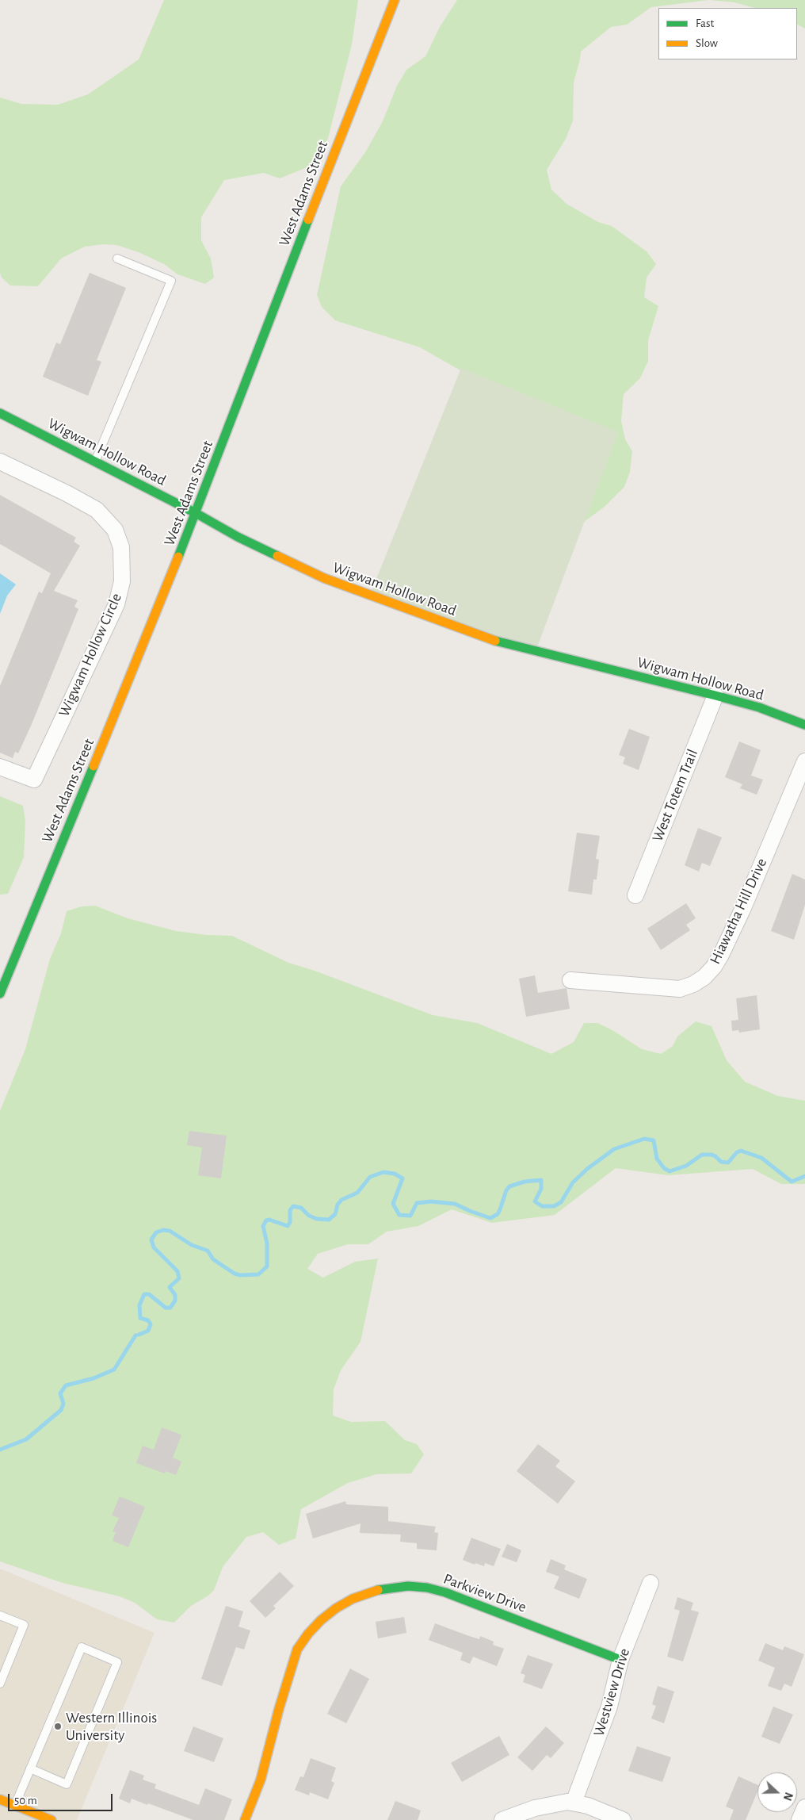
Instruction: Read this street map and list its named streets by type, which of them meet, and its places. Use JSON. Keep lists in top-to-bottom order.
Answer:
{
  "streets": {
    "street": [
      "West Adams Street",
      "Wigwam Hollow Road",
      "Wigwam Hollow Circle",
      "West Totem Trail",
      "Hiawatha Hill Drive",
      "Parkview Drive",
      "Westview Drive"
    ]
  },
  "crossings": [
    ["West Adams Street", "Wigwam Hollow Road"],
    ["Wigwam Hollow Road", "West Totem Trail"],
    ["Parkview Drive", "Westview Drive"]
  ],
  "places": ["Western Illinois University"],
  "legend": ["Fast", "Slow"],
  "scale_bar": "50 m",
  "north": "right"
}
